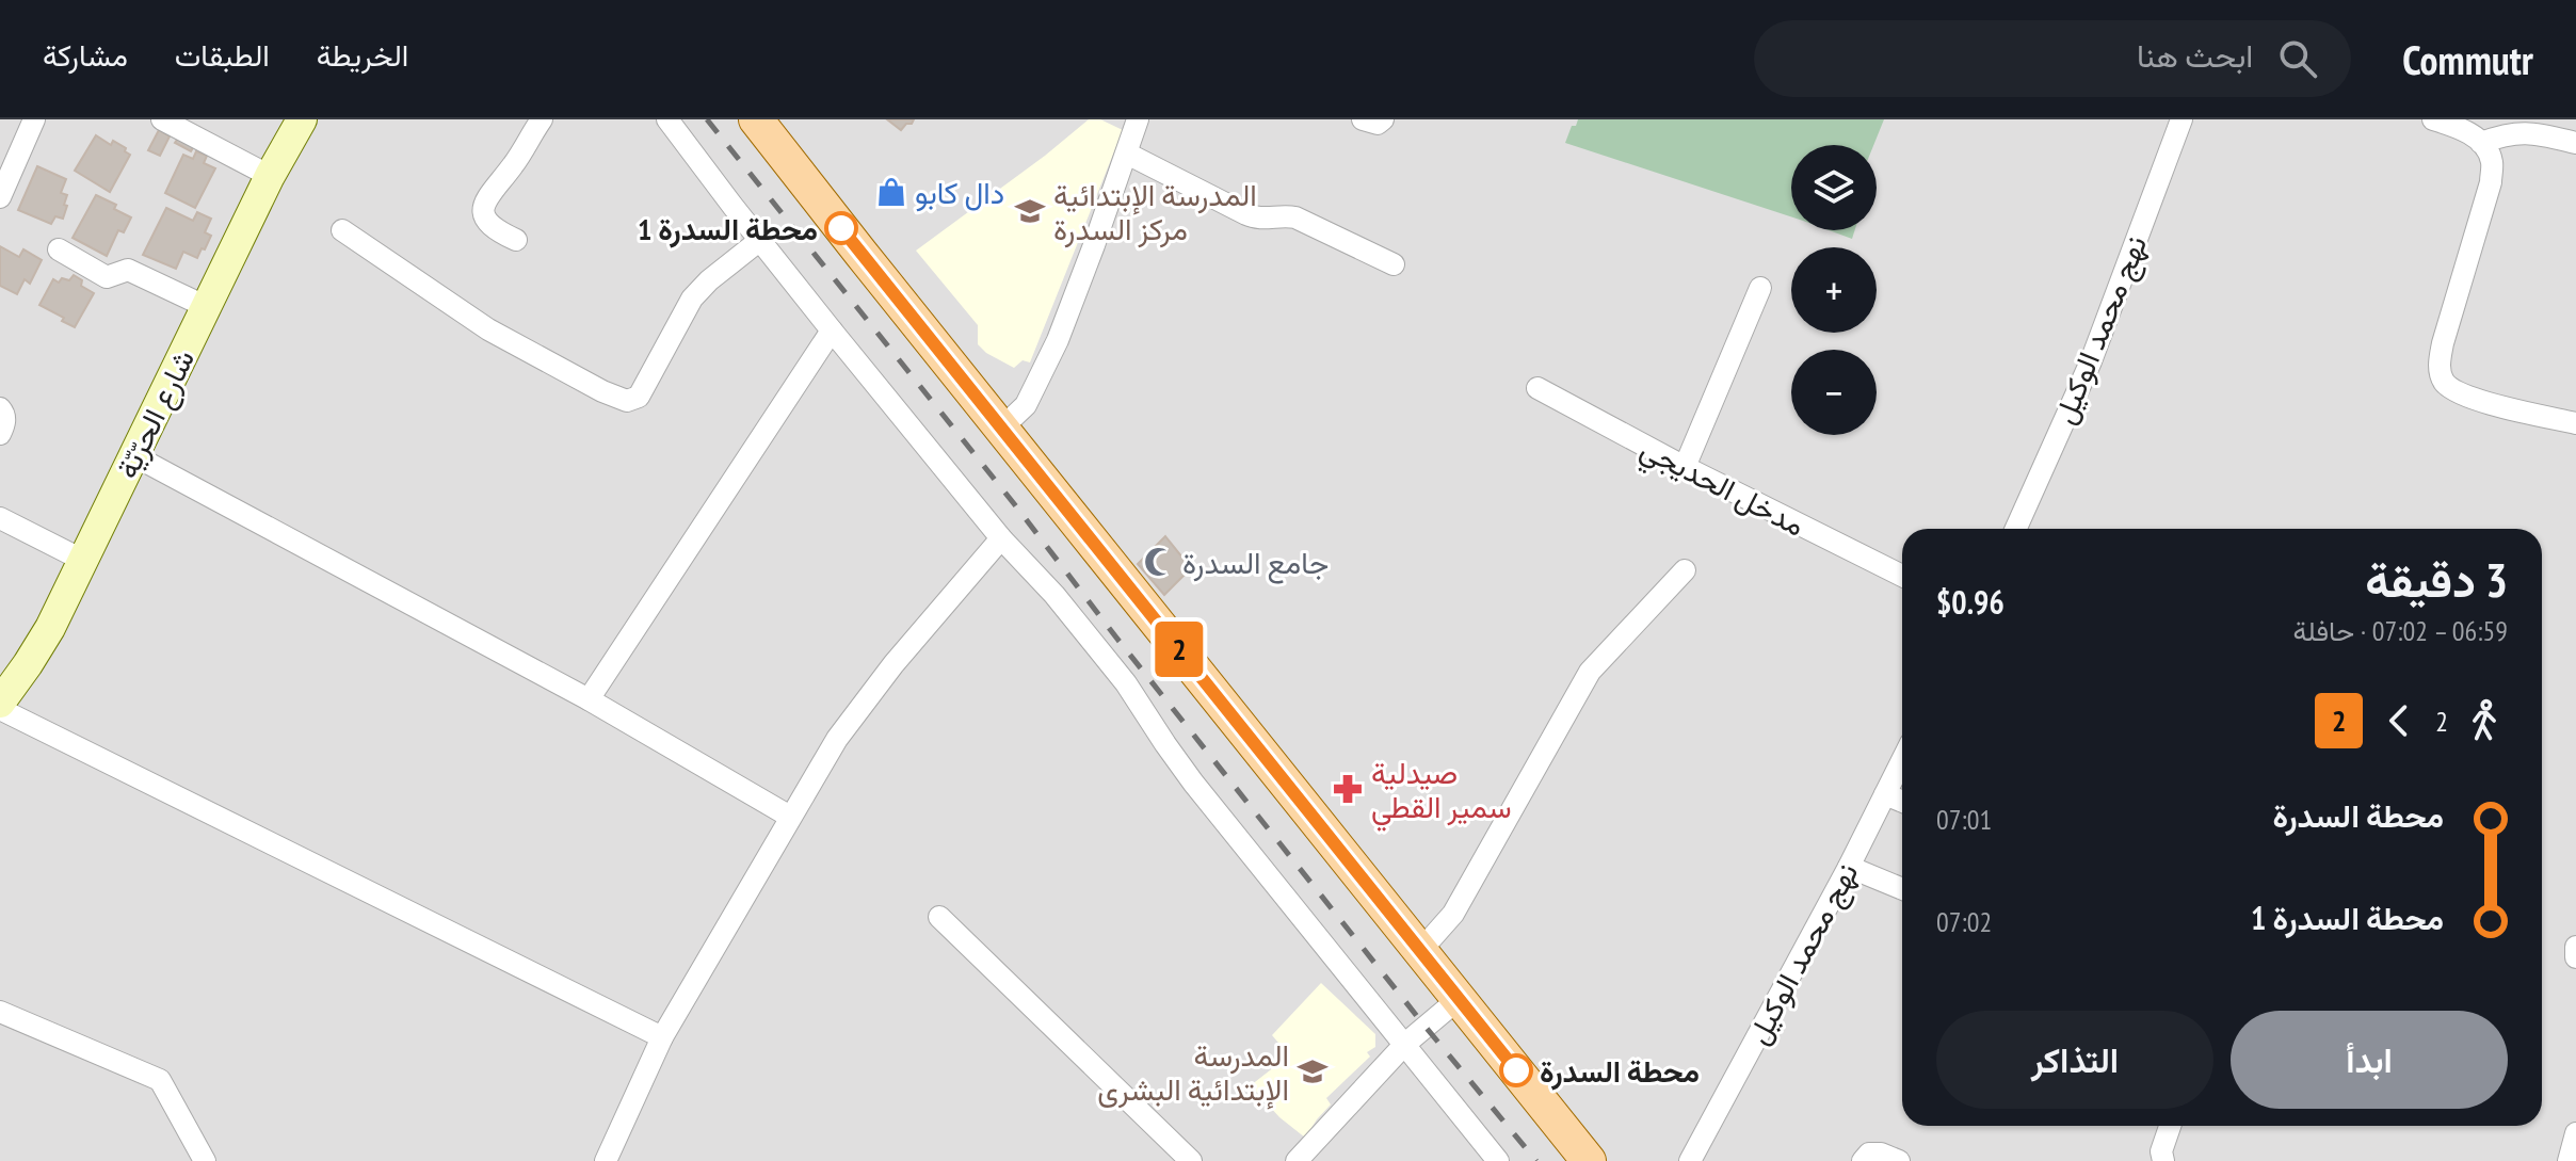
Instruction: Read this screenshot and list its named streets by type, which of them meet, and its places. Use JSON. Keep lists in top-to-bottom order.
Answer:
{
  "streets": {
    "street": ["نهج محمد الوكيل", "شارع الحرّيّة", "مدخل الحديجي"]
  },
  "places": {
    "shop": ["دال كابو"],
    "school or university": ["المدرسة الإبتدائية مركز السدرة", "المدرسة الإبتدائية البشرى"],
    "other": ["محطة السدرة 1", "محطة السدرة"],
    "mosque": ["جامع السدرة"],
    "pharmacy": ["صيدلية سمير القطي"]
  },
  "lines": ["bus line 2"],
  "page": {
    "header": "Commutr",
    "search": "ابحث هنا",
    "nav": ["الخريطة", "الطبقات", "مشاركة"],
    "on_map": "2",
    "map_buttons": ["+", "−"],
    "heading": ["3 دقيقة", "06:59 – 07:02 · حافلة", "$0.96"],
    "legs": ["2", "2"],
    "list": [
      {
        "name": "محطة السدرة",
        "value": "07:01"
      },
      {
        "name": "محطة السدرة 1",
        "value": "07:02"
      }
    ],
    "buttons": ["ابدأ", "التذاكر"]
  }
}
